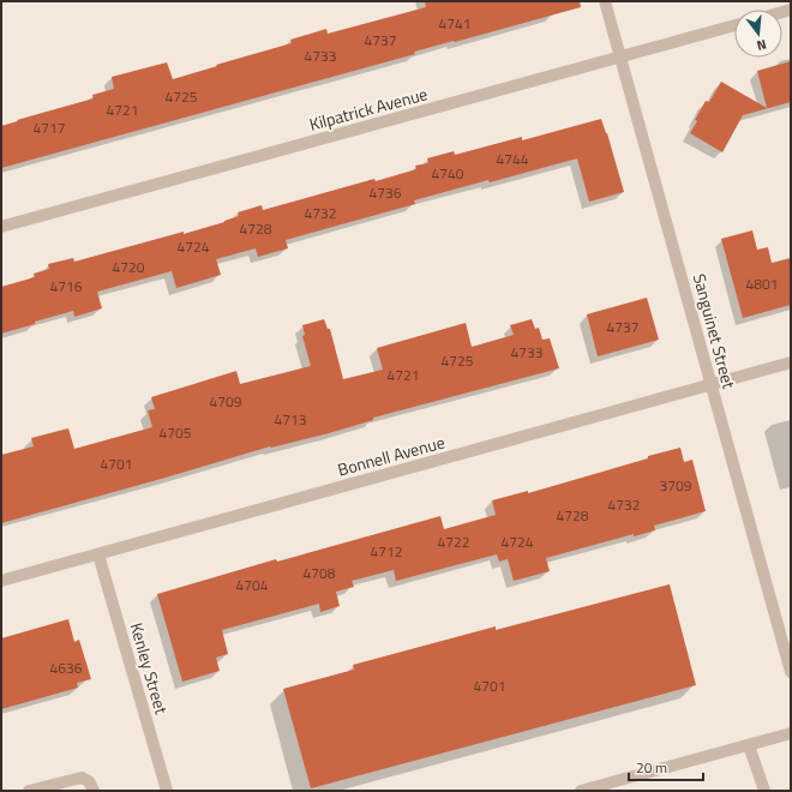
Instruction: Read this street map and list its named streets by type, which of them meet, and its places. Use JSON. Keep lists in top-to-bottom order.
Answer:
{
  "streets": {
    "street": [
      "Kilpatrick Avenue",
      "Sanguinet Street",
      "Bonnell Avenue",
      "Kenley Street"
    ]
  },
  "crossings": [
    ["Kilpatrick Avenue", "Sanguinet Street"],
    ["Sanguinet Street", "Bonnell Avenue"],
    ["Bonnell Avenue", "Kenley Street"]
  ],
  "house_numbers": [
    "4741",
    "4737",
    "4733",
    "4725",
    "4721",
    "4717",
    "4744",
    "4740",
    "4736",
    "4732",
    "4728",
    "4724",
    "4720",
    "4801",
    "4716",
    "4737",
    "4733",
    "4725",
    "4721",
    "4709",
    "4713",
    "4705",
    "4701",
    "3709",
    "4732",
    "4728",
    "4722",
    "4724",
    "4712",
    "4708",
    "4704",
    "4636",
    "4701"
  ],
  "scale_bar": "20 m",
  "north": "bottom"
}
